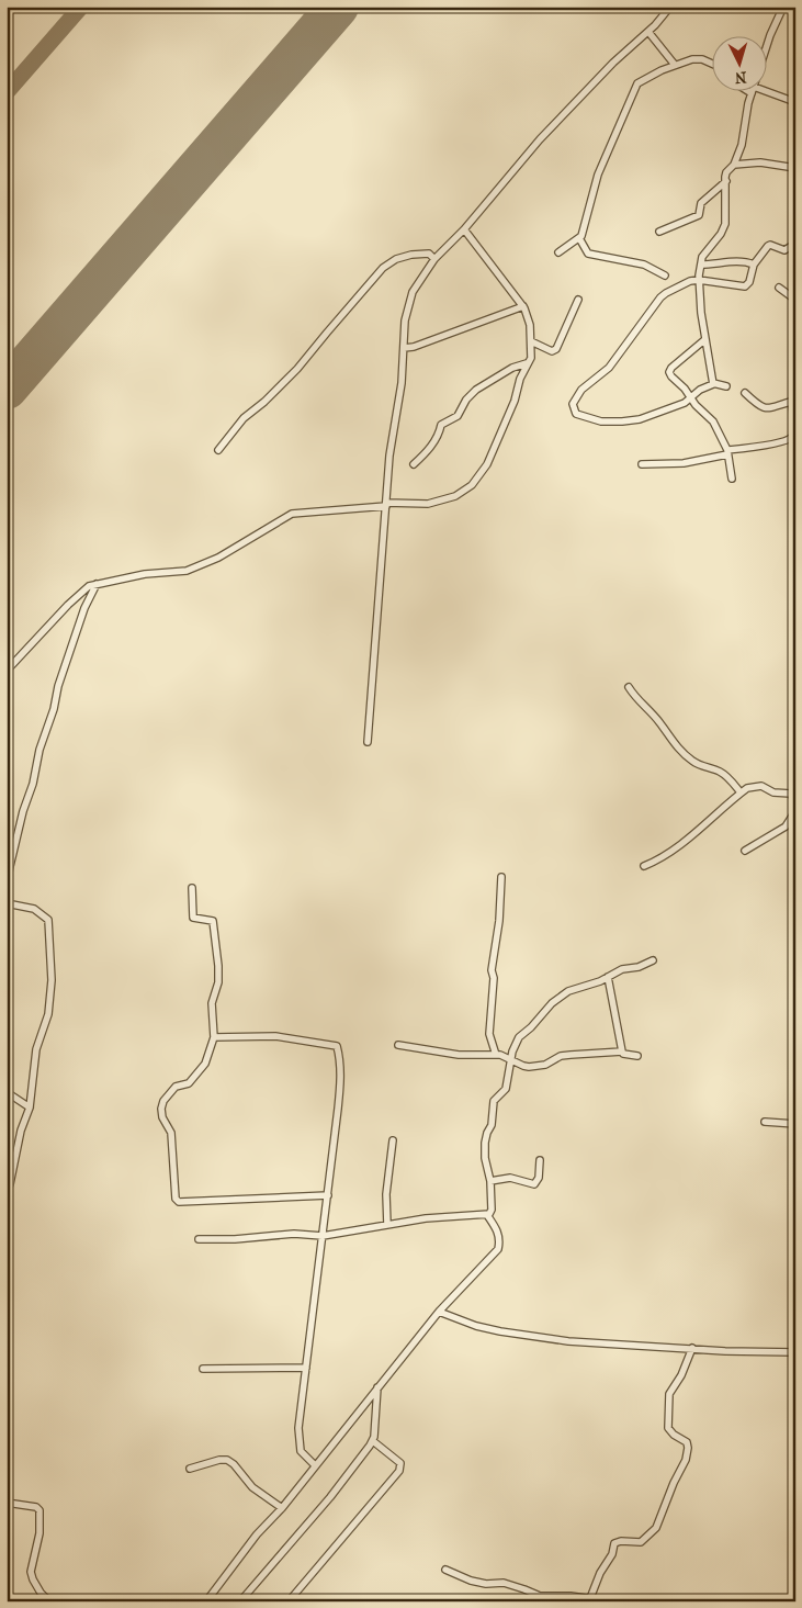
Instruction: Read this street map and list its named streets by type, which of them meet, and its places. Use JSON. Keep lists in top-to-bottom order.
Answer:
{
  "north": "bottom"
}
